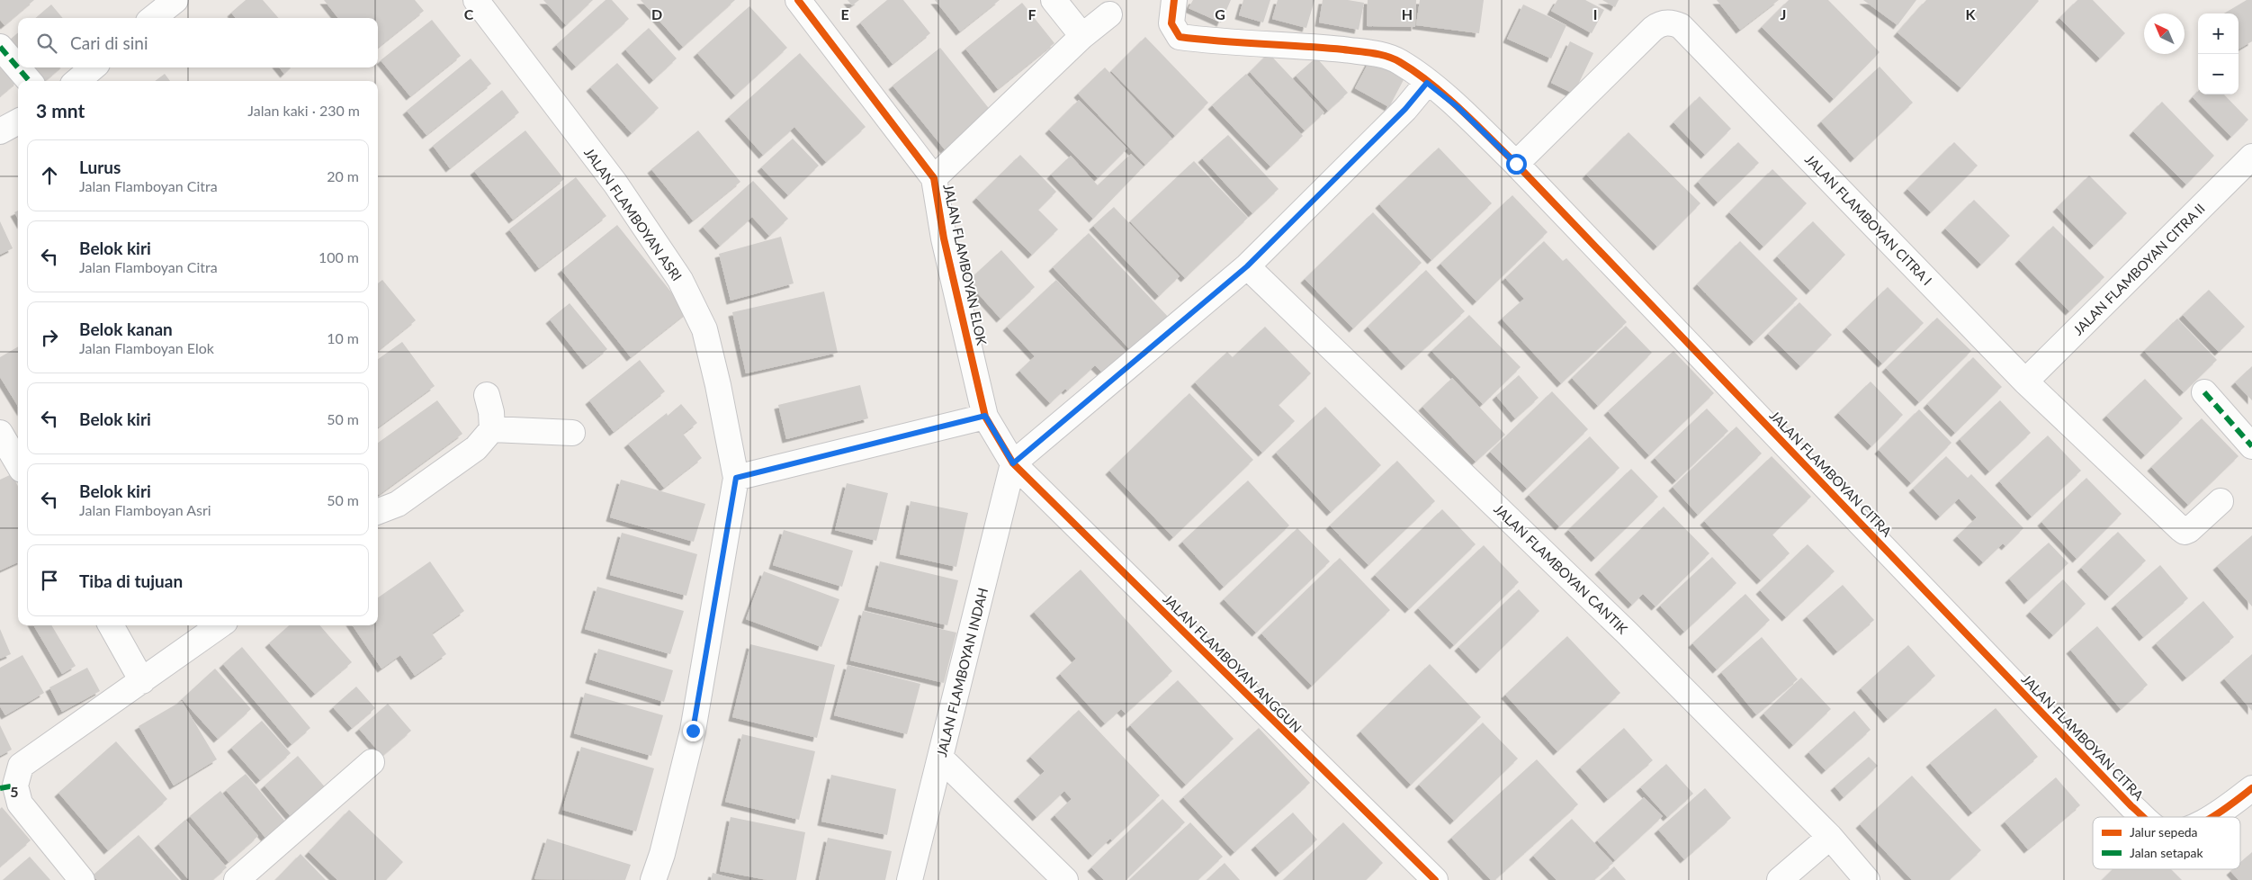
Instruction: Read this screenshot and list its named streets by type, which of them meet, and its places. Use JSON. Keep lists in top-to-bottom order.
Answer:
{
  "streets": {
    "street": [
      "JALAN FLAMBOYAN ASRI",
      "JALAN FLAMBOYAN CITRA I",
      "JALAN FLAMBOYAN ELOK",
      "JALAN FLAMBOYAN CITRA II",
      "JALAN FLAMBOYAN CITRA",
      "JALAN FLAMBOYAN CANTIK",
      "JALAN FLAMBOYAN ANGGUN",
      "JALAN FLAMBOYAN INDAH"
    ]
  },
  "crossings": [
    ["JALAN FLAMBOYAN CITRA I", "JALAN FLAMBOYAN CITRA II"],
    ["JALAN FLAMBOYAN CITRA I", "JALAN FLAMBOYAN CITRA"],
    ["JALAN FLAMBOYAN ELOK", "JALAN FLAMBOYAN ANGGUN"],
    ["JALAN FLAMBOYAN ELOK", "JALAN FLAMBOYAN INDAH"],
    ["JALAN FLAMBOYAN ANGGUN", "JALAN FLAMBOYAN INDAH"]
  ],
  "legend": ["Jalur sepeda", "Jalan setapak"],
  "north": "top left",
  "page": {
    "map_buttons": ["+", "−"],
    "search": "Cari di sini",
    "heading": ["3 mnt", "Jalan kaki · 230 m"],
    "list": [
      ["Lurus", "Jalan Flamboyan Citra", "20 m"],
      ["Belok kiri", "Jalan Flamboyan Citra", "100 m"],
      ["Belok kanan", "Jalan Flamboyan Elok", "10 m"],
      ["Belok kiri", "50 m"],
      ["Belok kiri", "Jalan Flamboyan Asri", "50 m"],
      "Tiba di tujuan"
    ]
  },
  "grid": {
    "columns": [
      "C",
      "D",
      "E",
      "F",
      "G",
      "H",
      "I",
      "J",
      "K"
    ],
    "rows": ["5"]
  }
}
